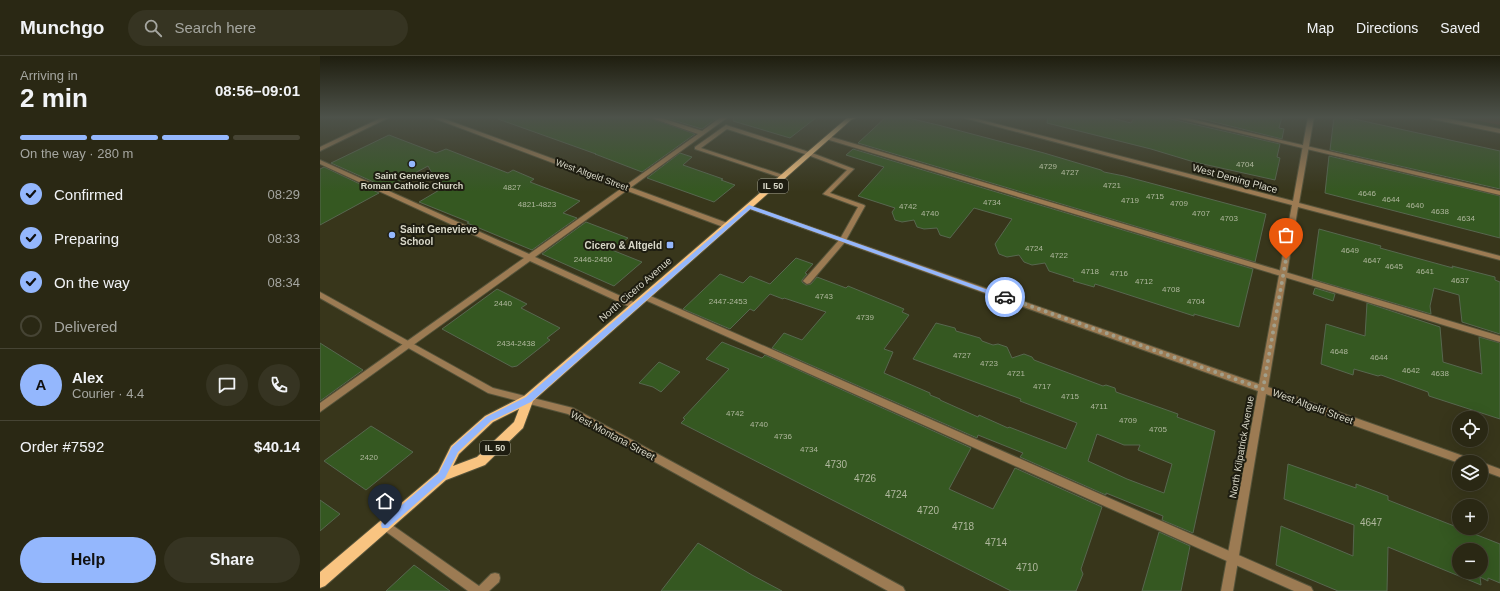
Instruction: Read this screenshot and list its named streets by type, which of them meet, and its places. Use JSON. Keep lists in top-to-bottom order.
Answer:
{
  "streets": {
    "main road": ["IL 50", "North Cicero Avenue"],
    "street": [
      "West Altgeld Street",
      "West Deming Place",
      "West Montana Street",
      "North Kilpatrick Avenue"
    ]
  },
  "crossings": [
    ["West Altgeld Street", "North Cicero Avenue"],
    ["West Altgeld Street", "North Kilpatrick Avenue"],
    ["West Deming Place", "North Kilpatrick Avenue"],
    ["North Cicero Avenue", "West Montana Street"]
  ],
  "places": {
    "other": ["Saint Genevieves Roman Catholic Church", "Saint Genevieve School"],
    "transit": ["Cicero & Altgeld"]
  },
  "house_numbers": [
    "4704",
    "4729",
    "4727",
    "4721",
    "4827",
    "4646",
    "4715",
    "4644",
    "4719",
    "4734",
    "4709",
    "4821-4823",
    "4640",
    "4742",
    "4638",
    "4740",
    "4707",
    "4703",
    "4634",
    "4724",
    "4649",
    "4722",
    "2446-2450",
    "4647",
    "4645",
    "4718",
    "4641",
    "4716",
    "4637",
    "4712",
    "4708",
    "4743",
    "2447-2453",
    "4704",
    "2440",
    "4739",
    "2434-2438",
    "4648",
    "4727",
    "4644",
    "4723",
    "4642",
    "4721",
    "4638",
    "4717",
    "4715",
    "4711",
    "4742",
    "4709",
    "4740",
    "4705",
    "4736",
    "4734",
    "2420",
    "4730",
    "4726",
    "4724",
    "4720",
    "4647",
    "4718",
    "4714",
    "4710"
  ],
  "page": {
    "header": "Munchgo",
    "search": "Search here",
    "nav": ["Map", "Directions", "Saved"],
    "heading": ["2 min", "Arriving in", "08:56–09:01"],
    "panel": [
      "Alex",
      "Courier · 4.4",
      "Order #7592",
      "$40.14"
    ],
    "bar": "On the way · 280 m",
    "list": [
      ["Confirmed", "08:29"],
      ["Preparing", "08:33"],
      ["On the way", "08:34"],
      "Delivered"
    ],
    "round": "A",
    "map_buttons": ["+", "−"],
    "buttons": ["Help", "Share"]
  }
}
